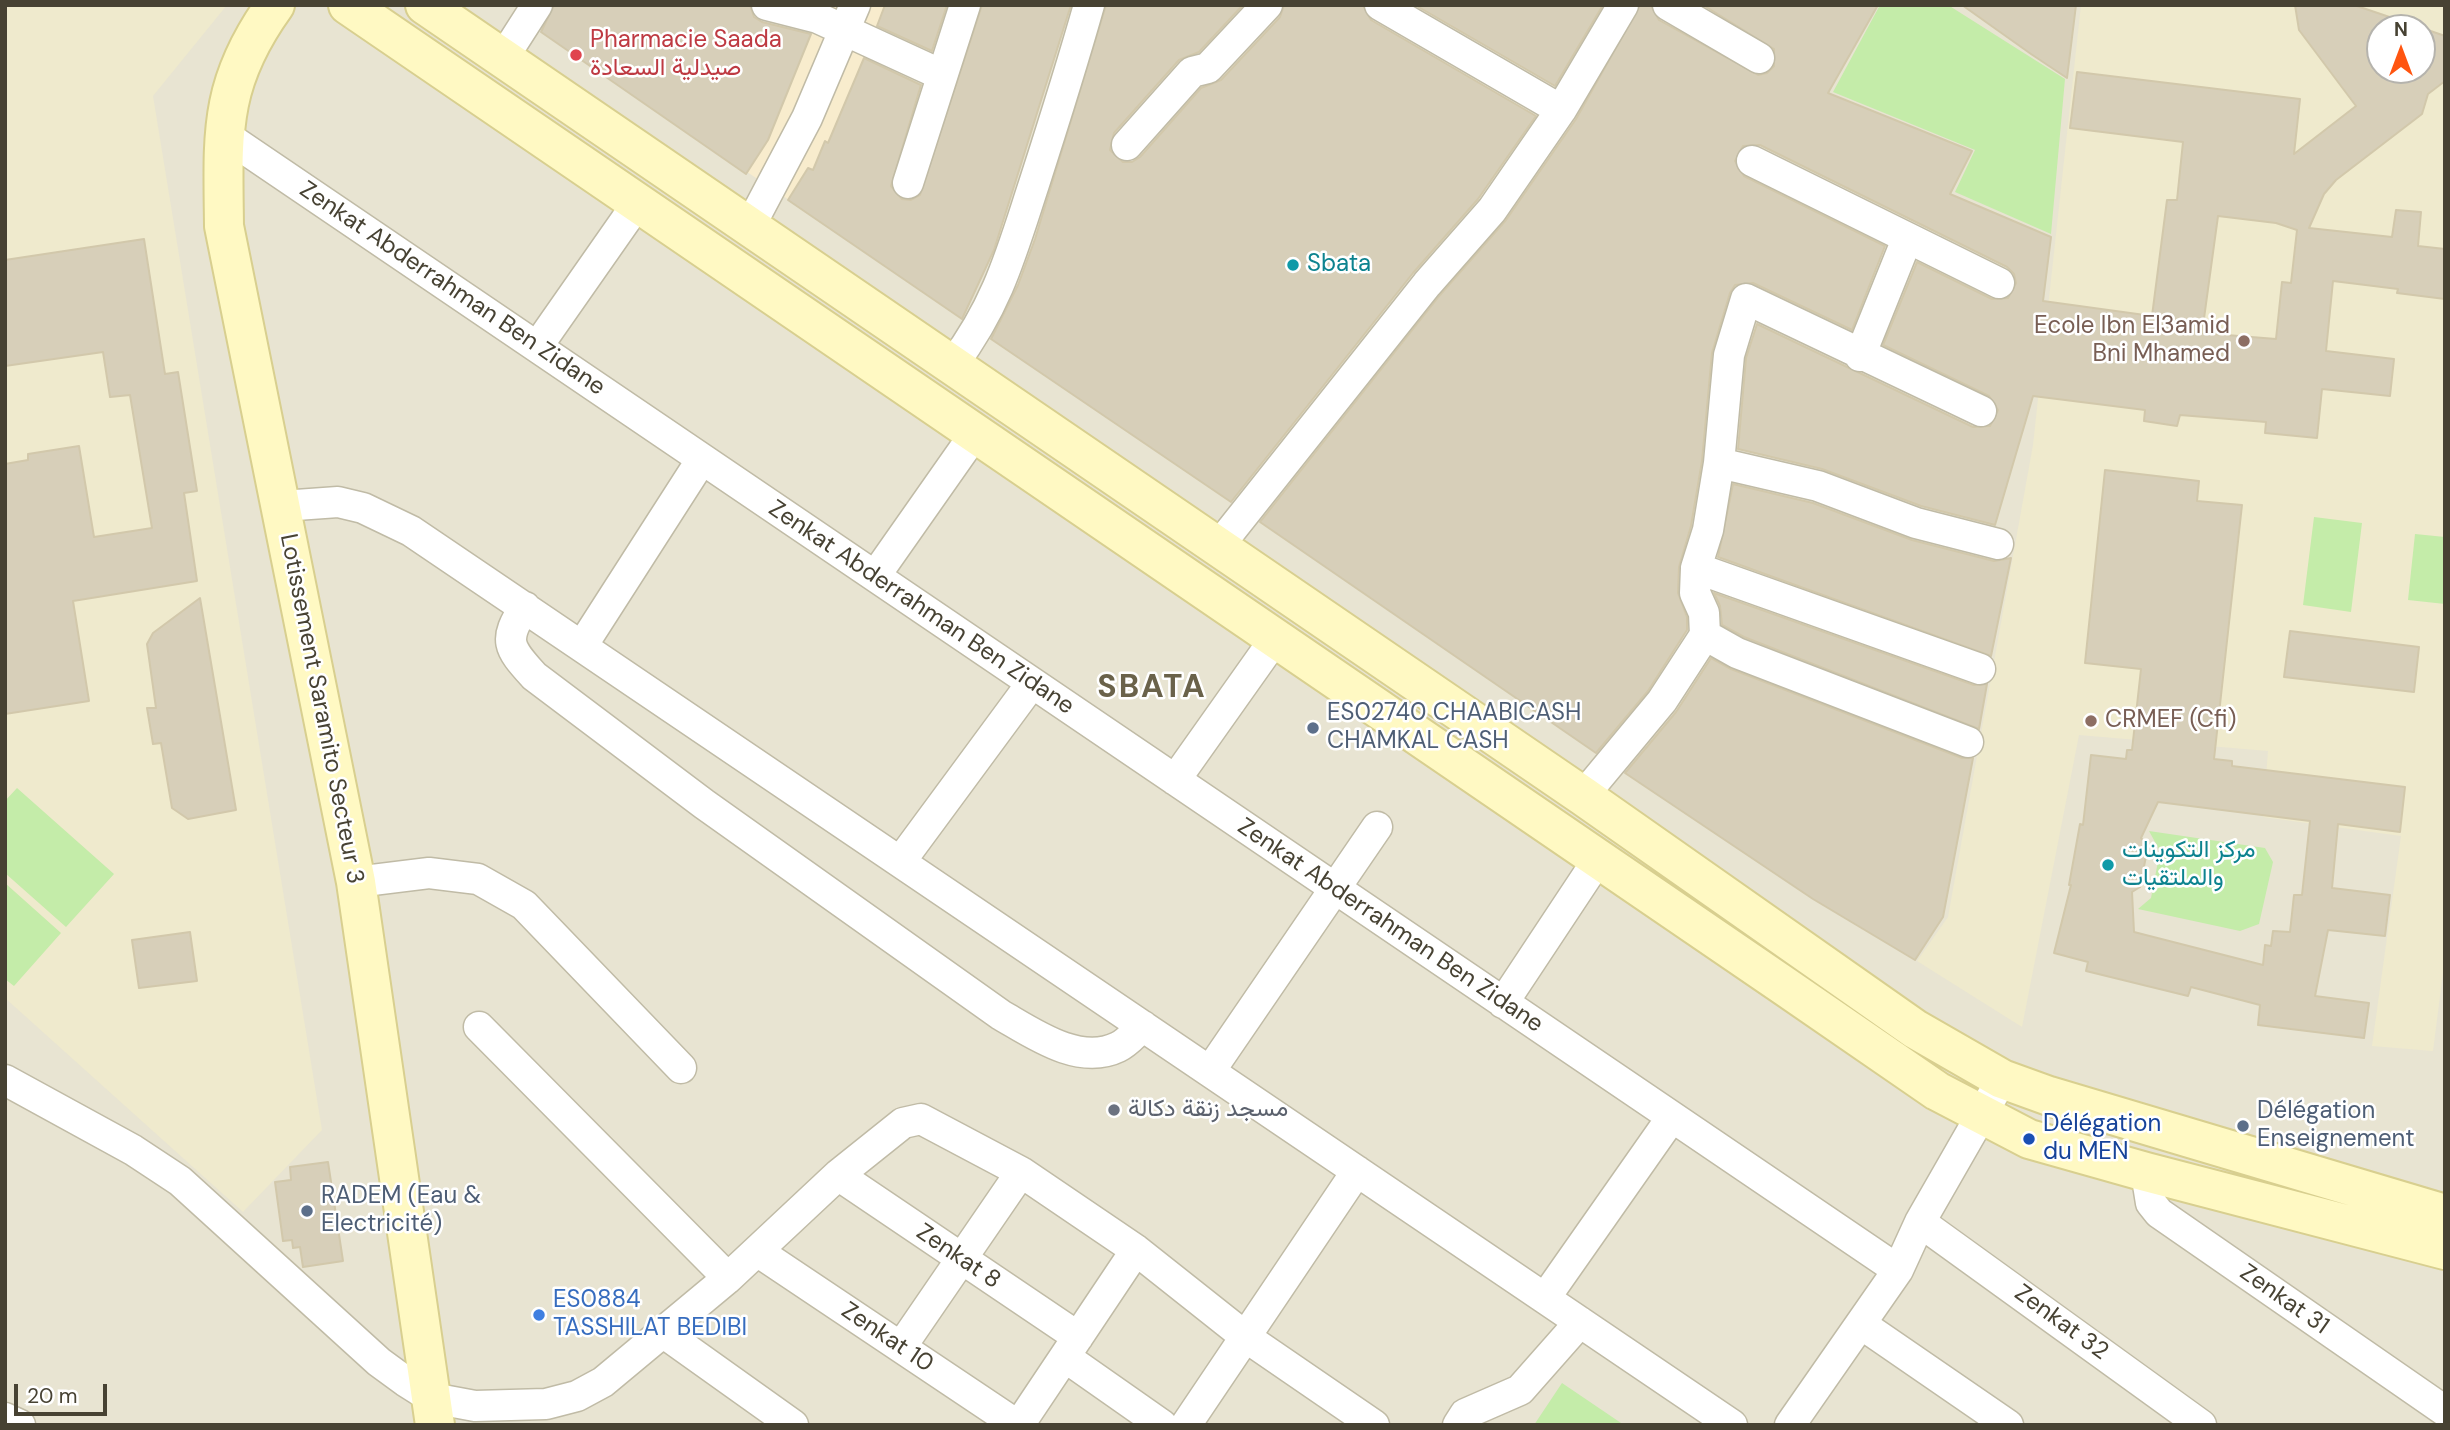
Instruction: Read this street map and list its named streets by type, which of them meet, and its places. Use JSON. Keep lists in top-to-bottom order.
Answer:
{
  "streets": {
    "main road": ["Lotissement Saramito Secteur 3"],
    "street": [
      "Zenkat Abderrahman Ben Zidane",
      "Zenkat 8",
      "Zenkat 31",
      "Zenkat 32",
      "Zenkat 10"
    ]
  },
  "crossings": [
    ["Zenkat Abderrahman Ben Zidane", "Lotissement Saramito Secteur 3"]
  ],
  "districts": ["SBATA"],
  "places": [
    "Pharmacie Saada صيدلية السعادة",
    "Sbata",
    "Ecole Ibn El3amid Bni Mhamed",
    "CRMEF (Cfi)",
    "ES02740 CHAABICASH CHAMKAL CASH",
    "مركز التكوينات والملتقيات",
    "مسجد زنقة دكالة",
    "Délégation Enseignement",
    "Délégation du MEN",
    "RADEM (Eau & Electricité)",
    "ES0884 TASSHILAT BEDIBI"
  ],
  "scale_bar": "20 m",
  "north": "top"
}
